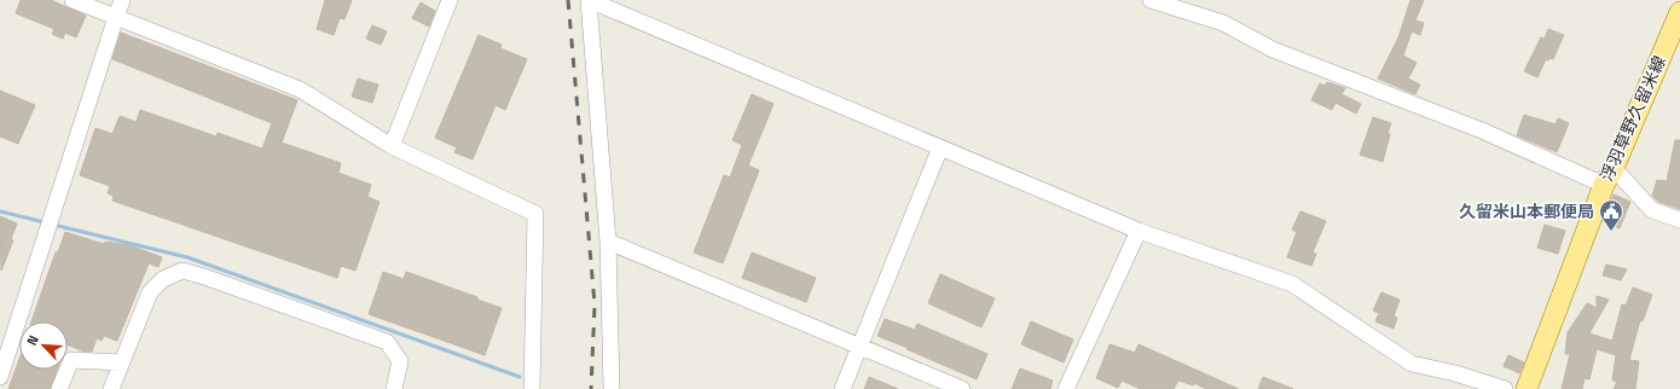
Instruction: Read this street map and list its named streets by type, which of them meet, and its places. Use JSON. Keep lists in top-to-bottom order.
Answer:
{
  "streets": {
    "main road": ["浮羽草野久留米線"]
  },
  "places": {
    "public building": ["久留米山本郵便局"]
  },
  "north": "top left"
}
